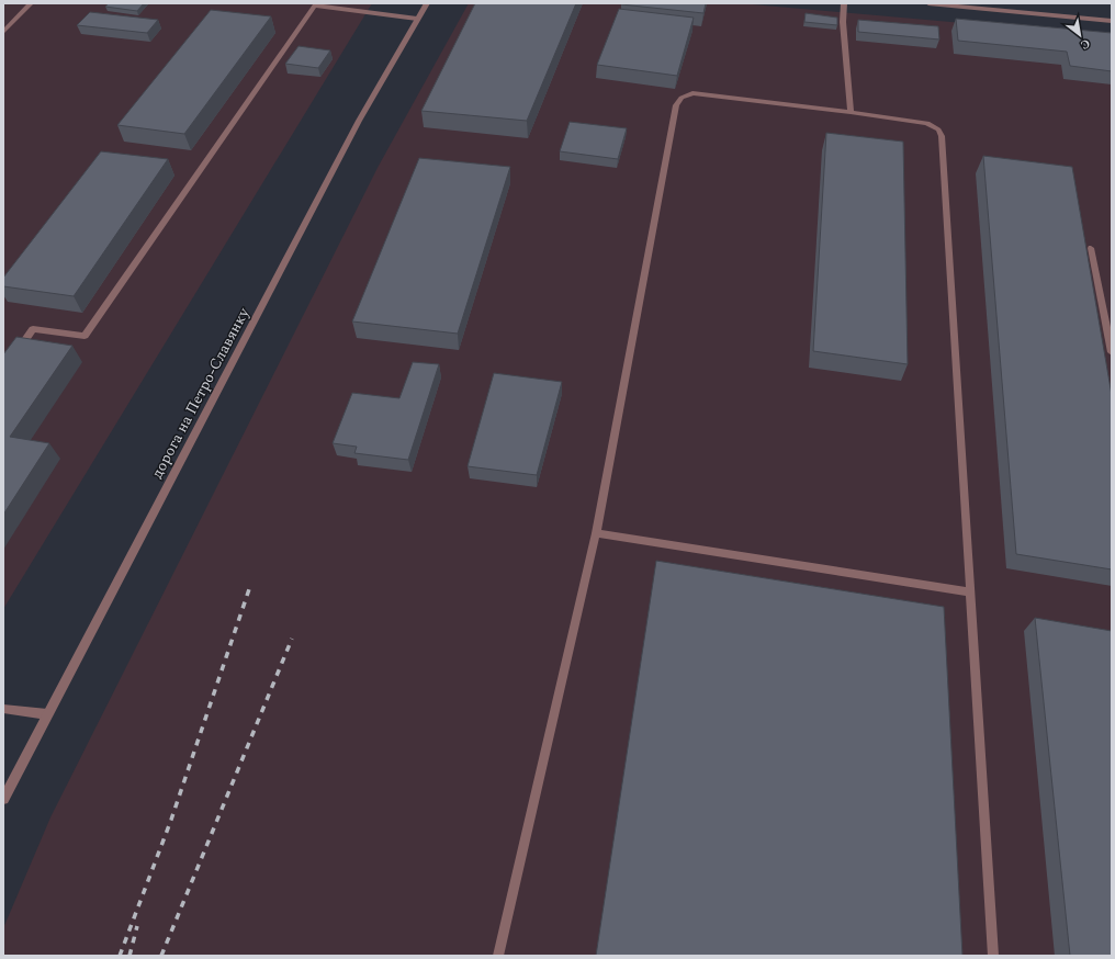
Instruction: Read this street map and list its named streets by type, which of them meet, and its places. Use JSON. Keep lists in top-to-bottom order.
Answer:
{
  "streets": {
    "street": ["дорога на Петро-Славянку"]
  },
  "north": "bottom right"
}
